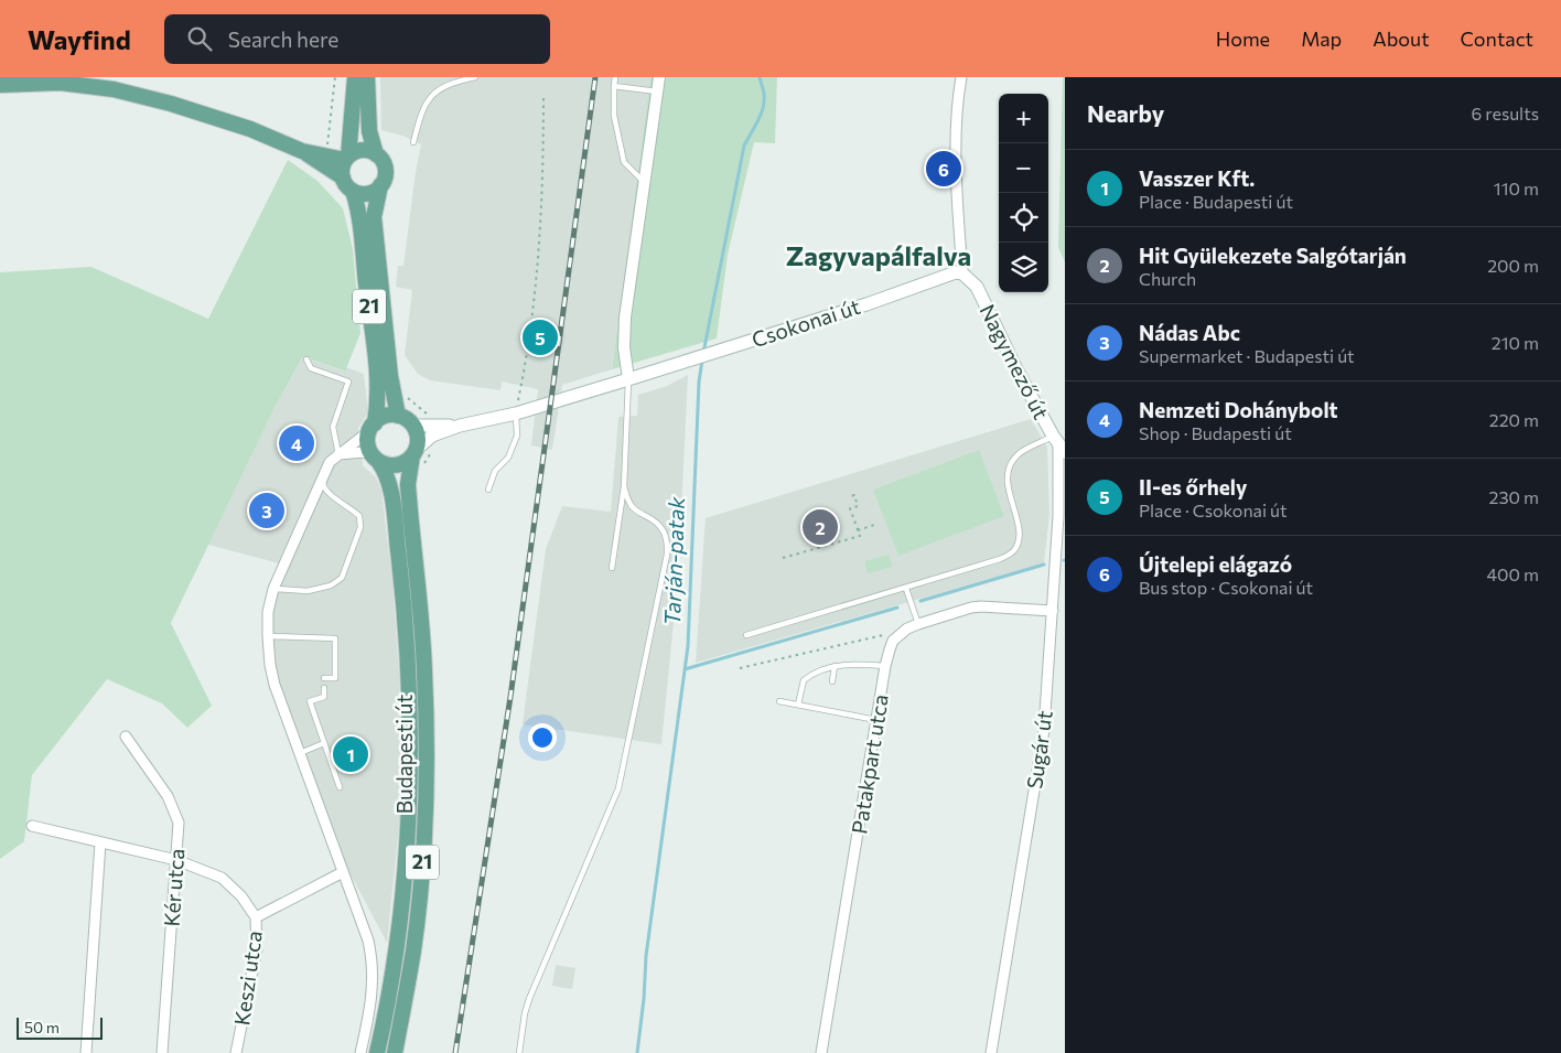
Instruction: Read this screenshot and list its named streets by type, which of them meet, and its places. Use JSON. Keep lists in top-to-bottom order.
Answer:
{
  "streets": {
    "main road": [
      "21",
      "Csokonai út",
      "Nagymező út",
      "Budapesti út"
    ],
    "street": [
      "Sugár út",
      "Patakpart utca",
      "Kér utca",
      "Keszi utca"
    ]
  },
  "crossings": [
    ["21", "Budapesti út"],
    ["Csokonai út", "Nagymező út"],
    ["Nagymező út", "Sugár út"],
    ["Kér utca", "Keszi utca"]
  ],
  "districts": ["Zagyvapálfalva"],
  "water": ["Tarján-patak"],
  "scale_bar": "50 m",
  "page": {
    "header": "Wayfind",
    "search": "Search here",
    "nav": [
      "Home",
      "Map",
      "About",
      "Contact"
    ],
    "heading": ["Nearby", "6 results"],
    "map_buttons": ["+", "−"],
    "pins": [
      "6",
      "5",
      "4",
      "3",
      "2",
      "1"
    ],
    "list": [
      {
        "mark": "1",
        "name": "Vasszer Kft.",
        "note": "Place · Budapesti út",
        "value": "110 m"
      },
      {
        "mark": "2",
        "name": "Hit Gyülekezete Salgótarján",
        "note": "Church",
        "value": "200 m"
      },
      {
        "mark": "3",
        "name": "Nádas Abc",
        "note": "Supermarket · Budapesti út",
        "value": "210 m"
      },
      {
        "mark": "4",
        "name": "Nemzeti Dohánybolt",
        "note": "Shop · Budapesti út",
        "value": "220 m"
      },
      {
        "mark": "5",
        "name": "II-es őrhely",
        "note": "Place · Csokonai út",
        "value": "230 m"
      },
      {
        "mark": "6",
        "name": "Újtelepi elágazó",
        "note": "Bus stop · Csokonai út",
        "value": "400 m"
      }
    ],
    "scale": "50 m"
  }
}
